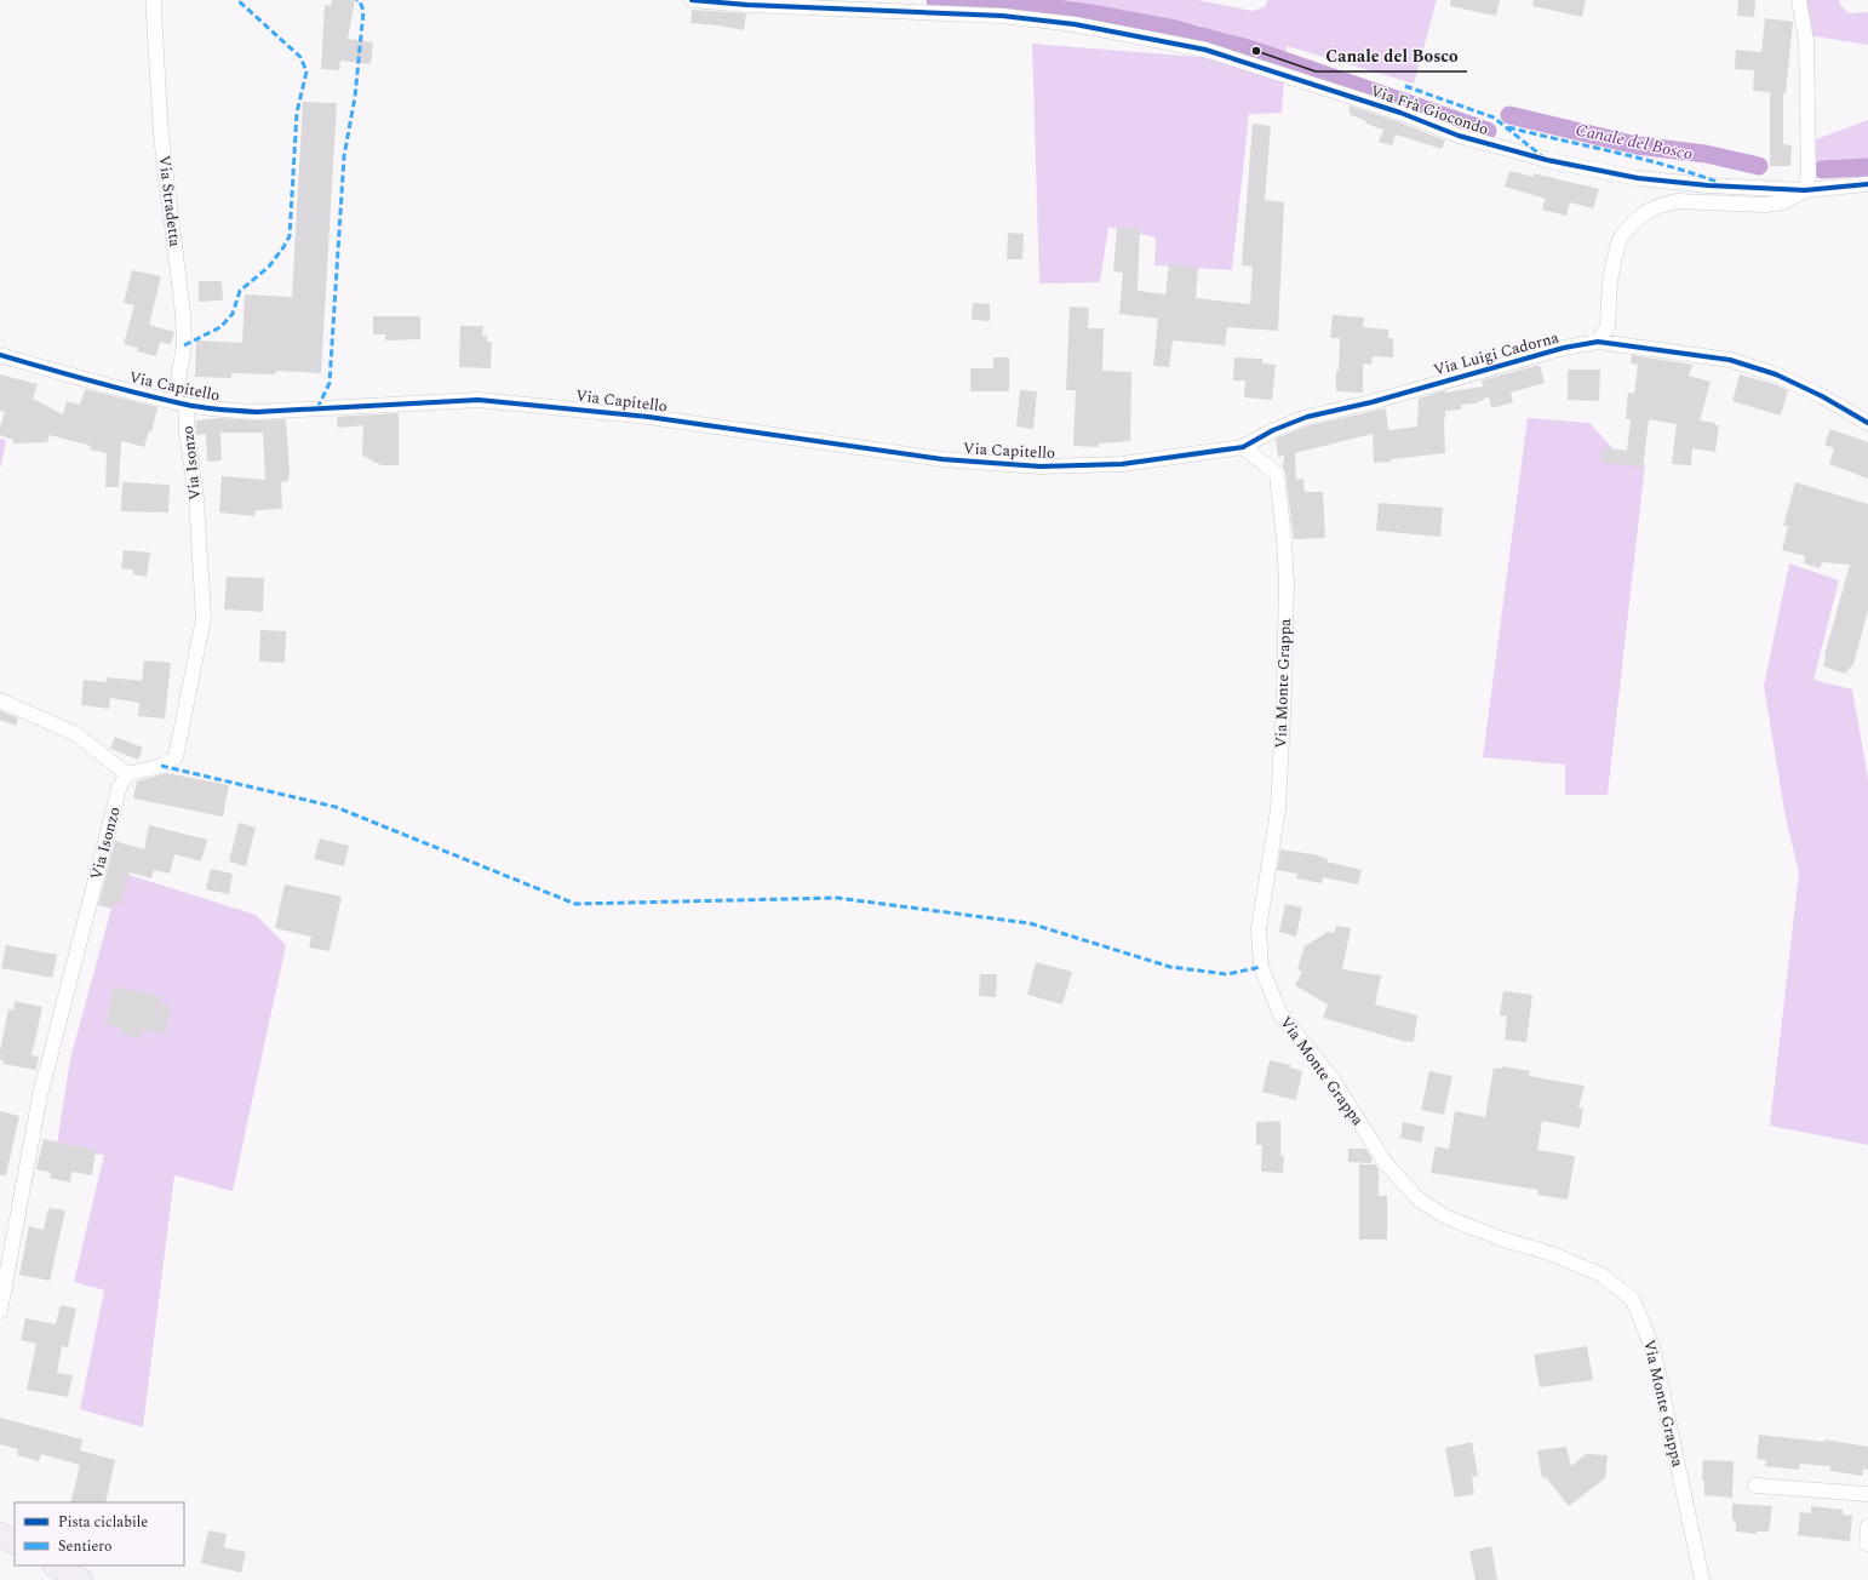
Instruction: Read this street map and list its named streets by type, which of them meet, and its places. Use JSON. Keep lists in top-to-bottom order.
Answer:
{
  "streets": {
    "street": [
      "Via Frà Giocondo",
      "Via Stradetta",
      "Via Luigi Cadorna",
      "Via Capitello",
      "Via Isonzo",
      "Via Monte Grappa"
    ]
  },
  "crossings": [
    ["Via Stradetta", "Via Capitello"],
    ["Via Stradetta", "Via Isonzo"],
    ["Via Luigi Cadorna", "Via Capitello"],
    ["Via Luigi Cadorna", "Via Monte Grappa"],
    ["Via Capitello", "Via Isonzo"],
    ["Via Capitello", "Via Monte Grappa"]
  ],
  "water": ["Canale del Bosco"],
  "places": ["Canale del Bosco"],
  "legend": ["Pista ciclabile", "Sentiero"]
}
